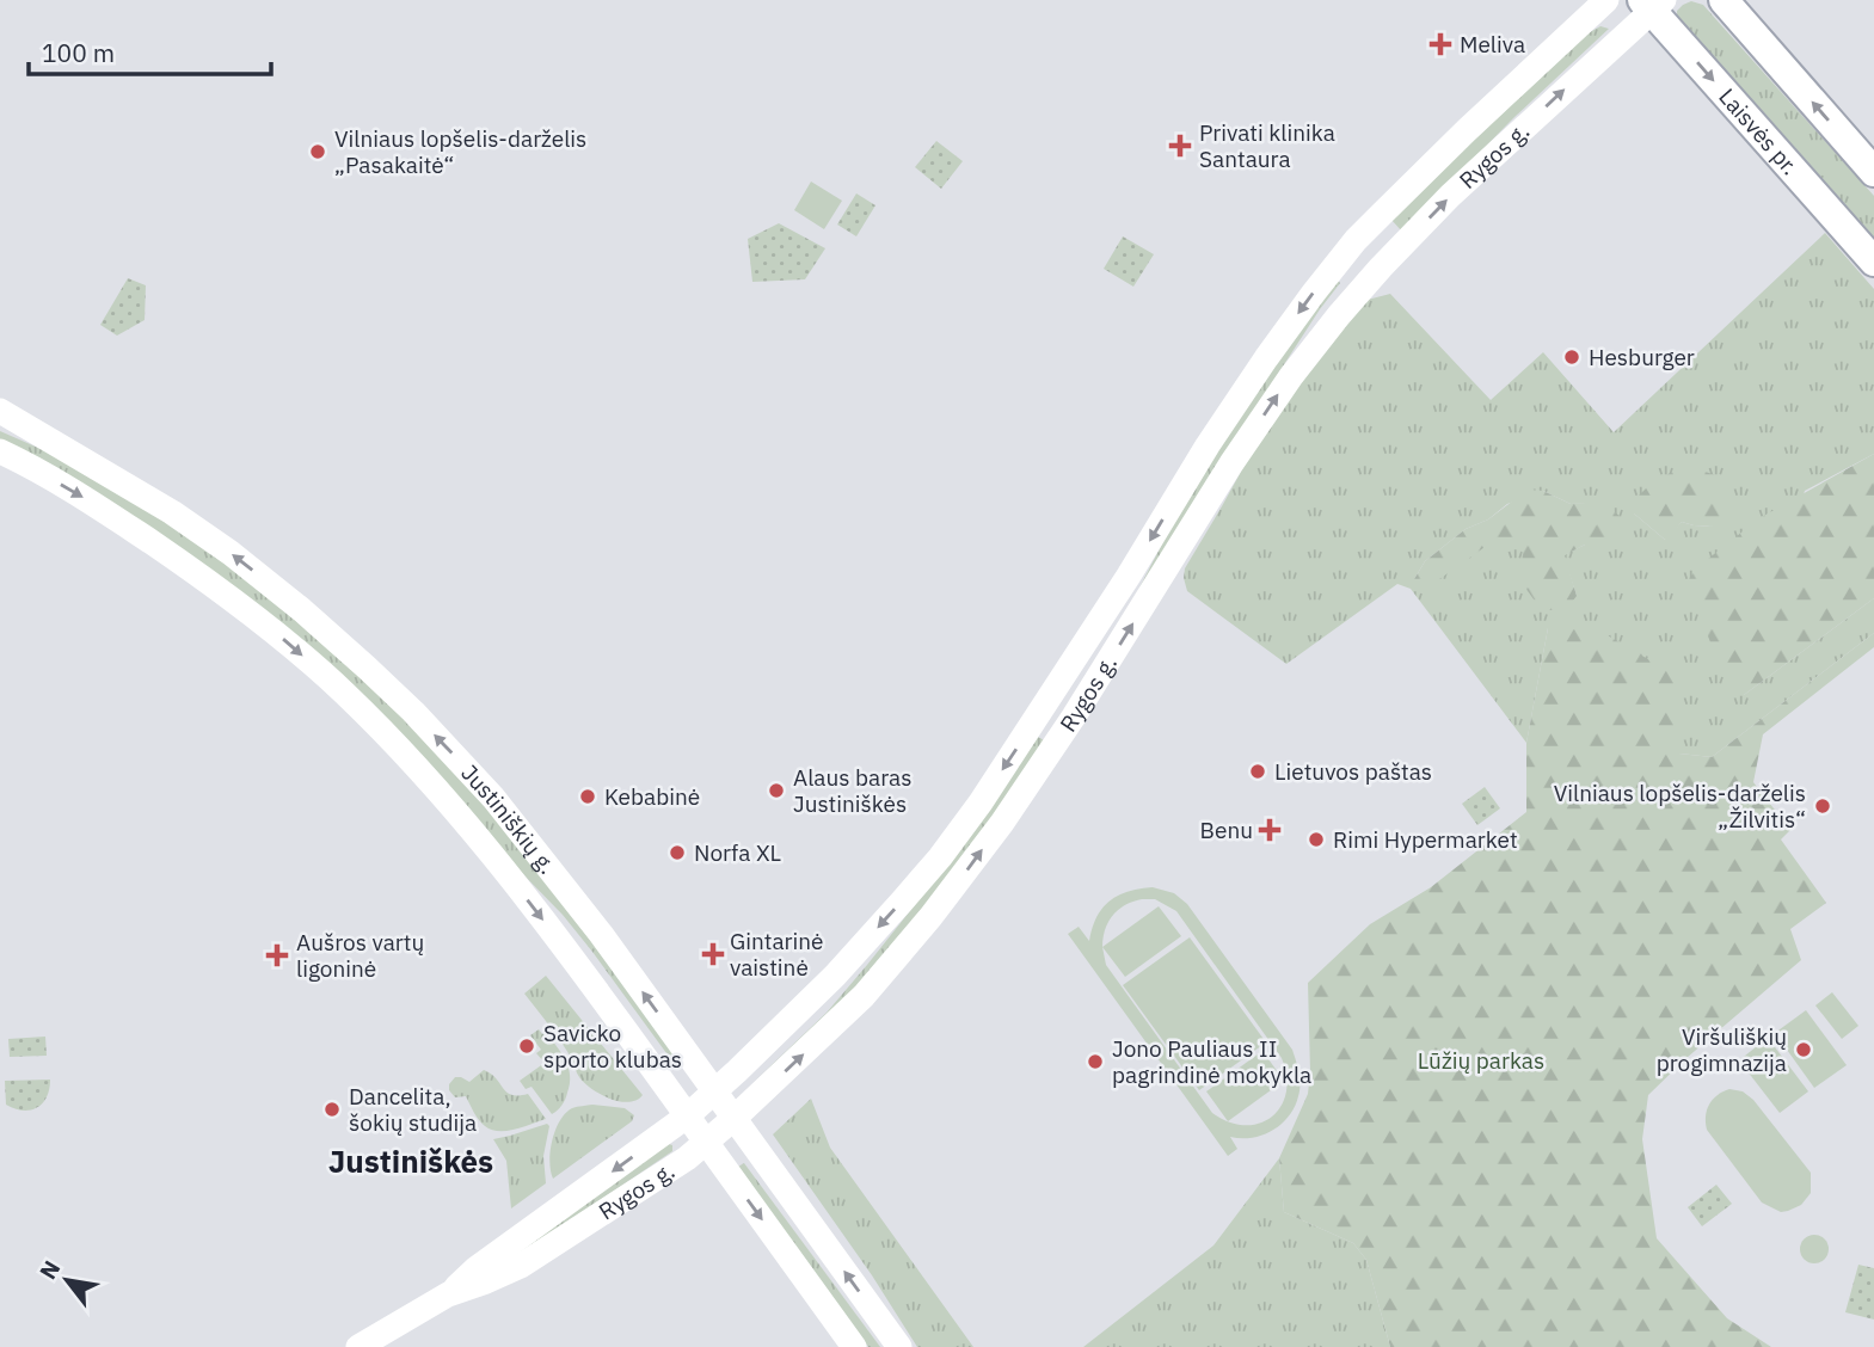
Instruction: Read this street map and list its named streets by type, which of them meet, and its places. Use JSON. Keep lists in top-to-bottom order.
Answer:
{
  "streets": {
    "main road": ["Laisvės pr.", "Rygos g.", "Justiniškių g."]
  },
  "crossings": [
    ["Laisvės pr.", "Rygos g."],
    ["Rygos g.", "Justiniškių g."]
  ],
  "districts": ["Justiniškės"],
  "parks": ["Lūžių parkas"],
  "places": {
    "health": [
      "Meliva",
      "Privati klinika Santaura",
      "Benu",
      "Gintarinė vaistinė",
      "Aušros vartų ligoninė"
    ],
    "other": [
      "Vilniaus lopšelis-darželis „Pasakaitė“",
      "Hesburger",
      "Lietuvos paštas",
      "Alaus baras Justiniškės",
      "Kebabinė",
      "Vilniaus lopšelis-darželis „Žilvitis“",
      "Rimi Hypermarket",
      "Norfa XL",
      "Savicko sporto klubas",
      "Viršuliškių progimnazija",
      "Jono Pauliaus II pagrindinė mokykla",
      "Dancelita, šokių studija"
    ]
  },
  "scale_bar": "100 m",
  "north": "top left"
}
